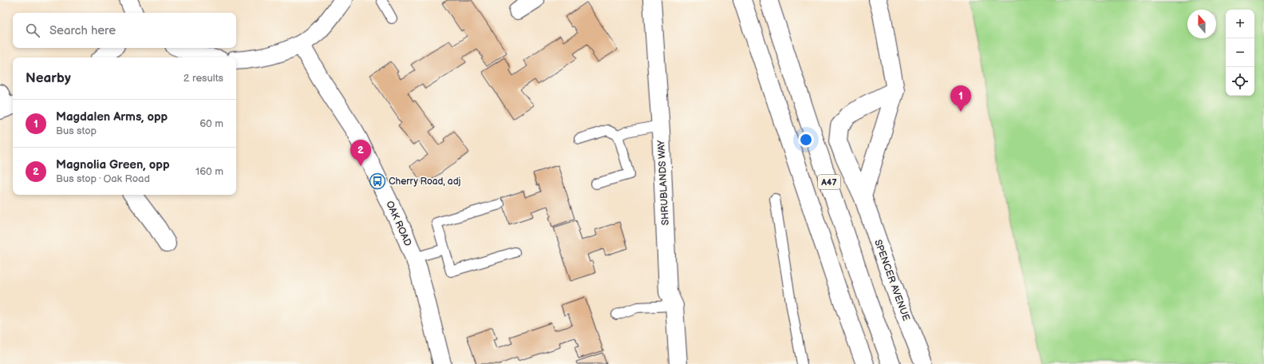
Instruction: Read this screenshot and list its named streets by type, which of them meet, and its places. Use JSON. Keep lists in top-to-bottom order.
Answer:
{
  "streets": {
    "main road": [
      "A47",
      "SHRUBLANDS WAY",
      "OAK ROAD",
      "SPENCER AVENUE"
    ]
  },
  "places": {
    "bus stop": ["Cherry Road, adj"]
  },
  "north": "top",
  "page": {
    "map_buttons": ["+", "−"],
    "search": "Search here",
    "heading": ["Nearby", "2 results"],
    "pins": ["1", "2"],
    "list": [
      {
        "mark": "1",
        "name": "Magdalen Arms, opp",
        "note": "Bus stop",
        "value": "60 m"
      },
      {
        "mark": "2",
        "name": "Magnolia Green, opp",
        "note": "Bus stop · Oak Road",
        "value": "160 m"
      }
    ]
  }
}
